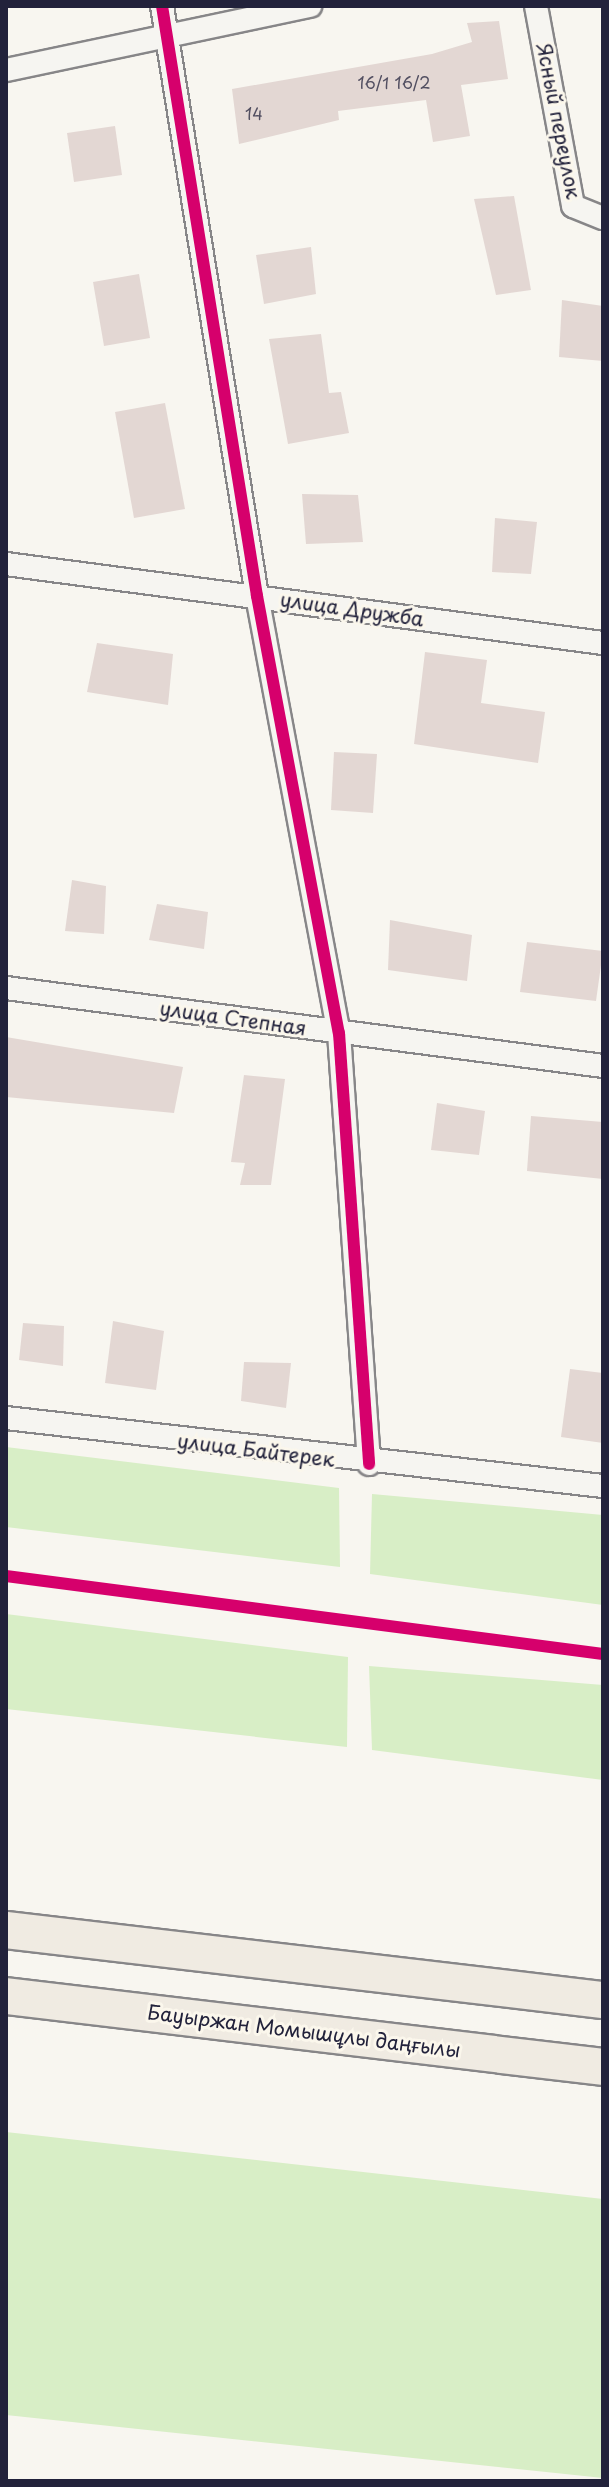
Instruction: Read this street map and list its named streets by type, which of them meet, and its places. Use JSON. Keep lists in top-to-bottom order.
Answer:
{
  "streets": {
    "main road": ["Бауыржан Момышұлы даңғылы"],
    "street": [
      "Ясный переулок",
      "улица Дружба",
      "улица Степная",
      "улица Байтерек"
    ]
  },
  "house_numbers": ["16/1 16/2", "14"]
}
